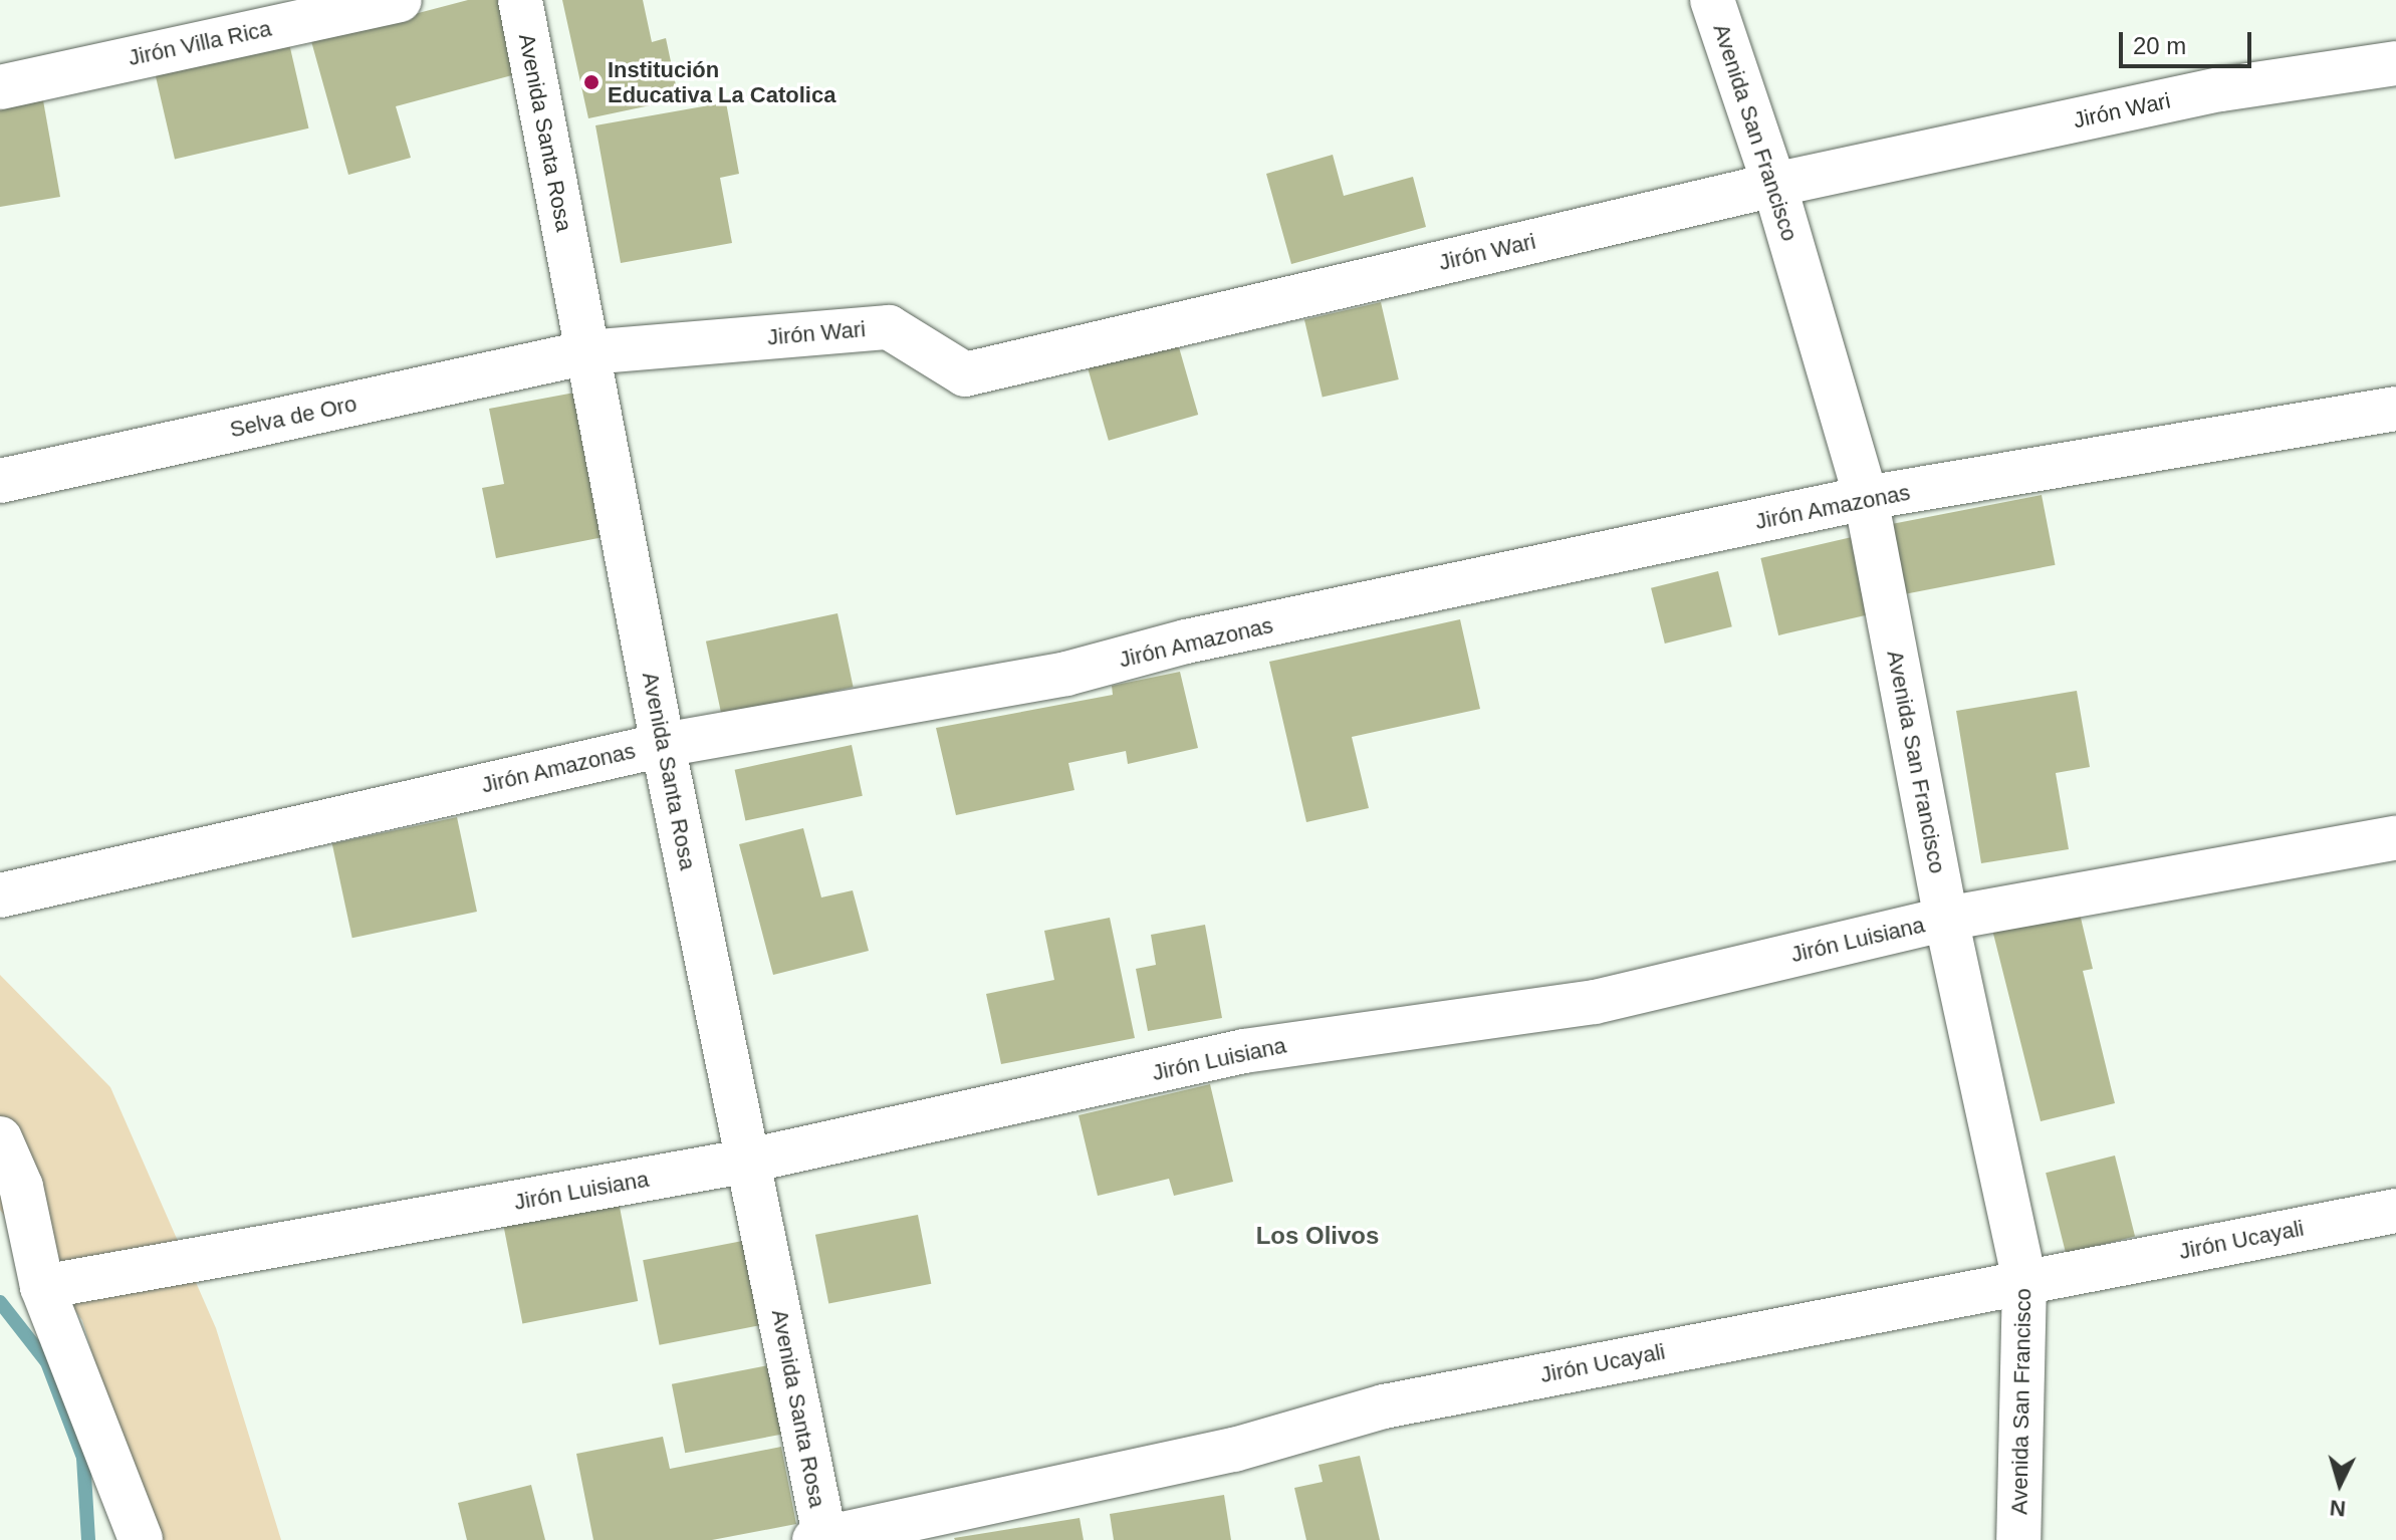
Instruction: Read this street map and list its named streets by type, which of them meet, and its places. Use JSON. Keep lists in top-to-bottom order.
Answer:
{
  "streets": {
    "street": [
      "Jirón Villa Rica",
      "Jirón Wari",
      "Avenida Santa Rosa",
      "Avenida San Francisco",
      "Selva de Oro",
      "Jirón Amazonas",
      "Jirón Luisiana",
      "Jirón Ucayali"
    ]
  },
  "crossings": [
    ["Jirón Wari", "Avenida Santa Rosa"],
    ["Jirón Wari", "Avenida San Francisco"],
    ["Jirón Wari", "Selva de Oro"],
    ["Avenida Santa Rosa", "Selva de Oro"],
    ["Avenida Santa Rosa", "Jirón Amazonas"],
    ["Avenida Santa Rosa", "Jirón Luisiana"],
    ["Avenida Santa Rosa", "Jirón Ucayali"],
    ["Avenida San Francisco", "Jirón Amazonas"],
    ["Avenida San Francisco", "Jirón Luisiana"],
    ["Avenida San Francisco", "Jirón Ucayali"]
  ],
  "districts": ["Los Olivos"],
  "places": ["Institución Educativa La Catolica"],
  "scale_bar": "20 m",
  "north": "bottom"
}
